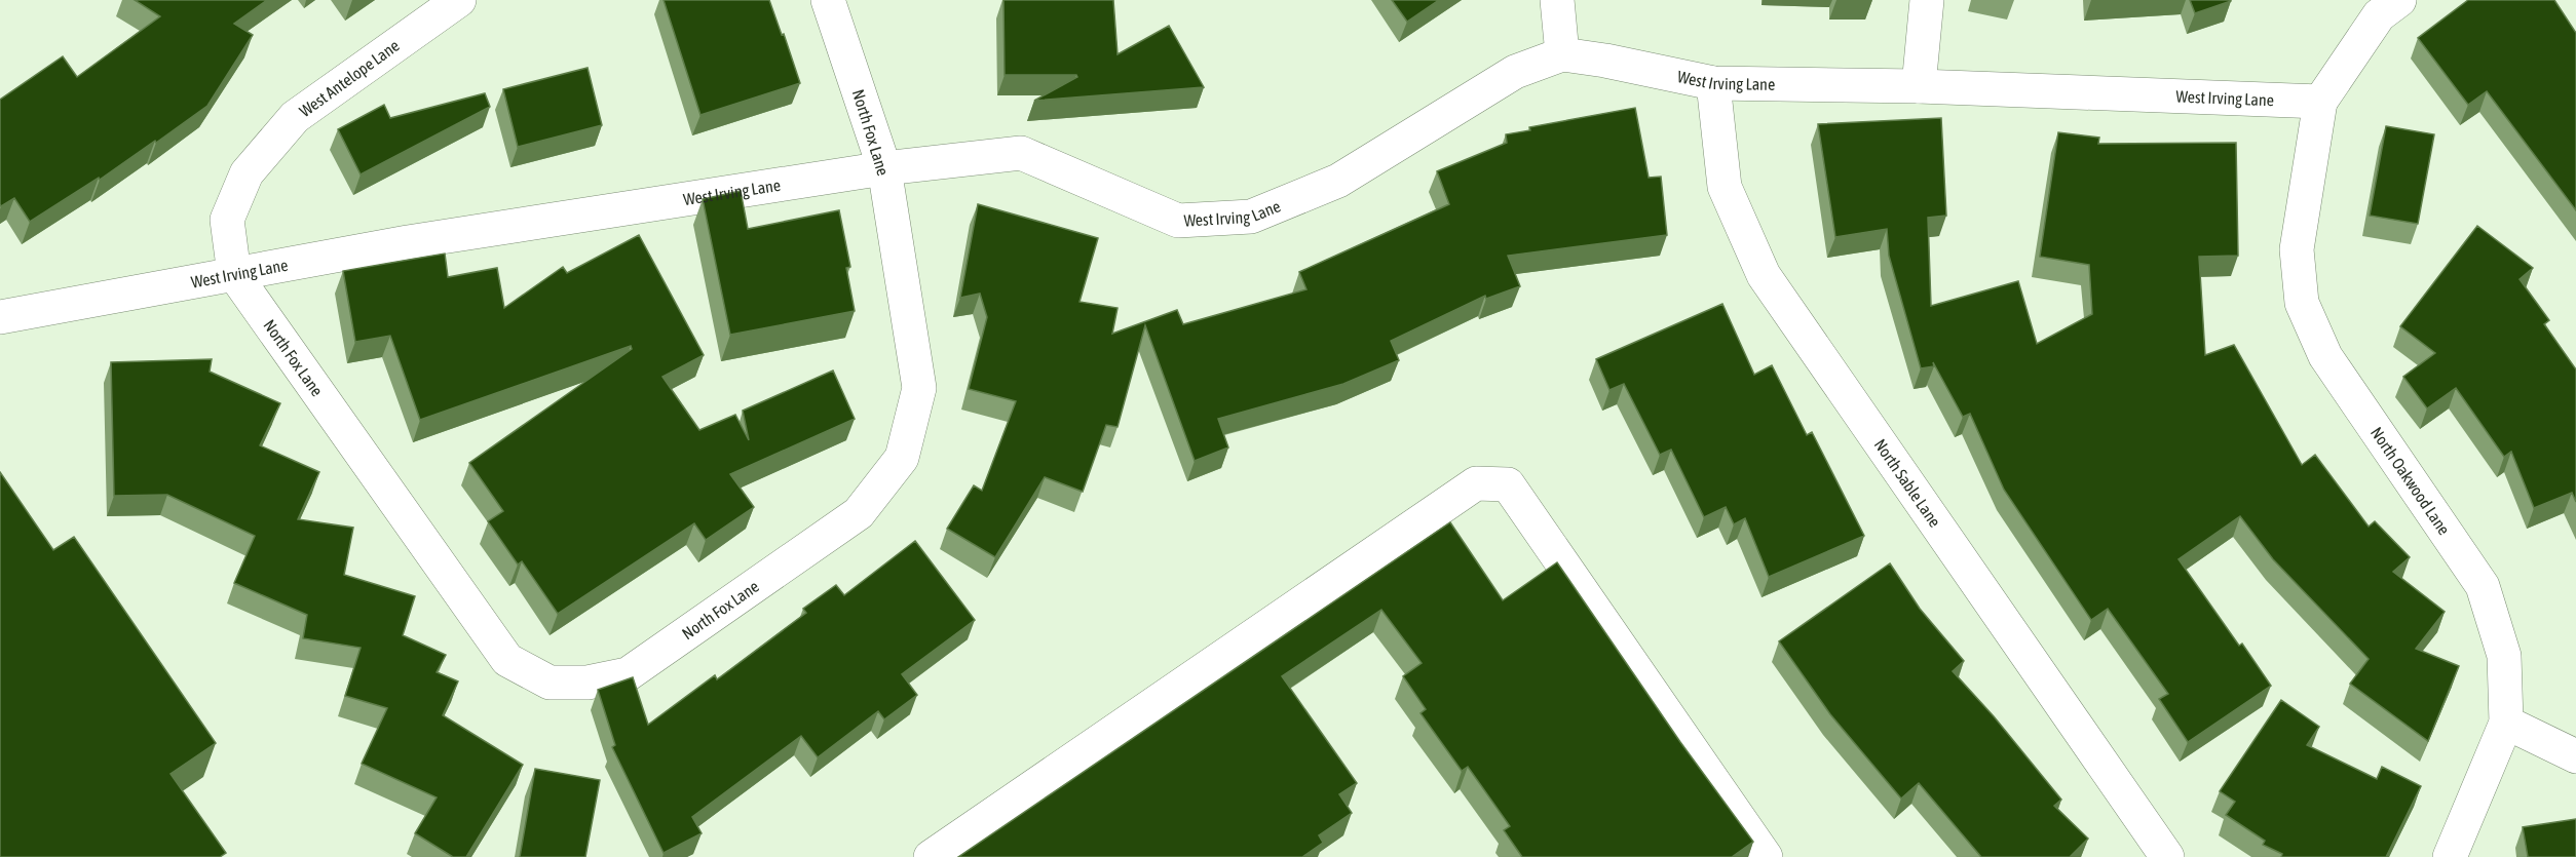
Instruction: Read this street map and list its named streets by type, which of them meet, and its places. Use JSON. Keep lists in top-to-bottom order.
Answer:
{
  "streets": {
    "street": [
      "West Antelope Lane",
      "West Irving Lane",
      "North Fox Lane",
      "North Oakwood Lane",
      "North Sable Lane"
    ]
  },
  "crossings": [
    ["West Antelope Lane", "West Irving Lane"],
    ["West Antelope Lane", "North Fox Lane"],
    ["West Irving Lane", "North Fox Lane"],
    ["West Irving Lane", "North Oakwood Lane"],
    ["West Irving Lane", "North Sable Lane"]
  ]
}
